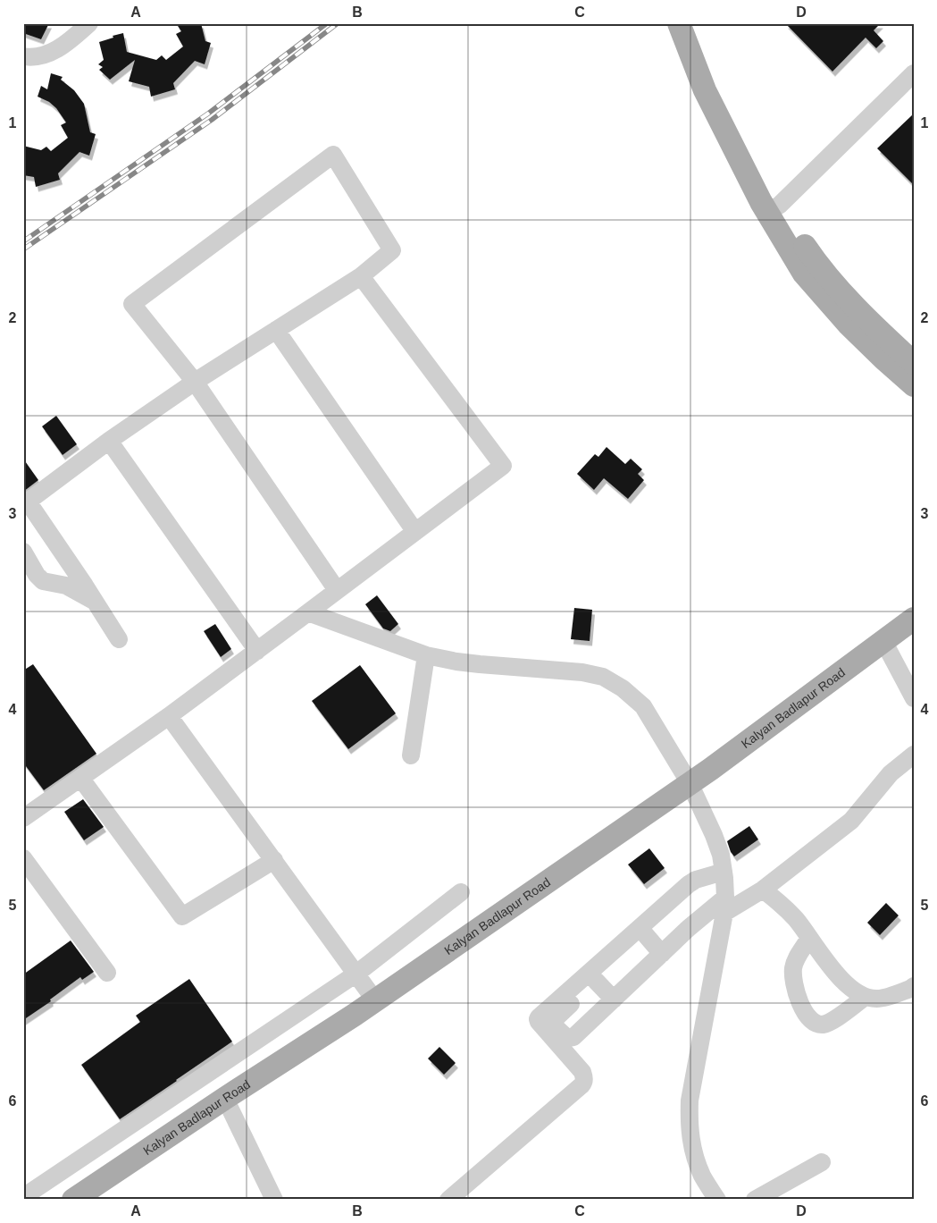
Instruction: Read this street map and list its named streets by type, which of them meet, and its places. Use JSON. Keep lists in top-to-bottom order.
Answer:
{
  "streets": {
    "main road": ["Kalyan Badlapur Road"]
  },
  "grid": {
    "columns": [
      "A",
      "B",
      "C",
      "D"
    ],
    "rows": [
      "1",
      "2",
      "3",
      "4",
      "5",
      "6"
    ]
  }
}
